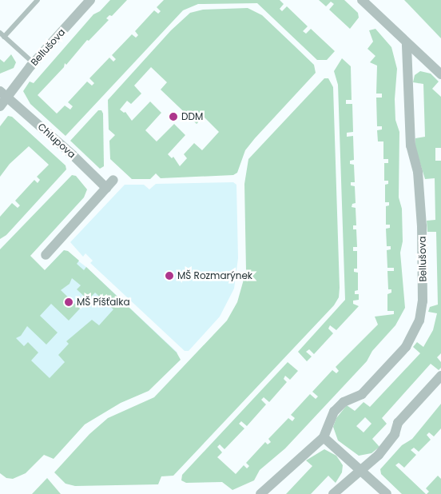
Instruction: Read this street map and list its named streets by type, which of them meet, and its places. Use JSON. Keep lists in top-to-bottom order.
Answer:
{
  "streets": {
    "street": ["Bellušova", "Chlupova"]
  },
  "crossings": [
    ["Bellušova", "Chlupova"]
  ],
  "places": ["DDM", "MŠ Rozmarýnek", "MŠ Píšťalka"]
}
